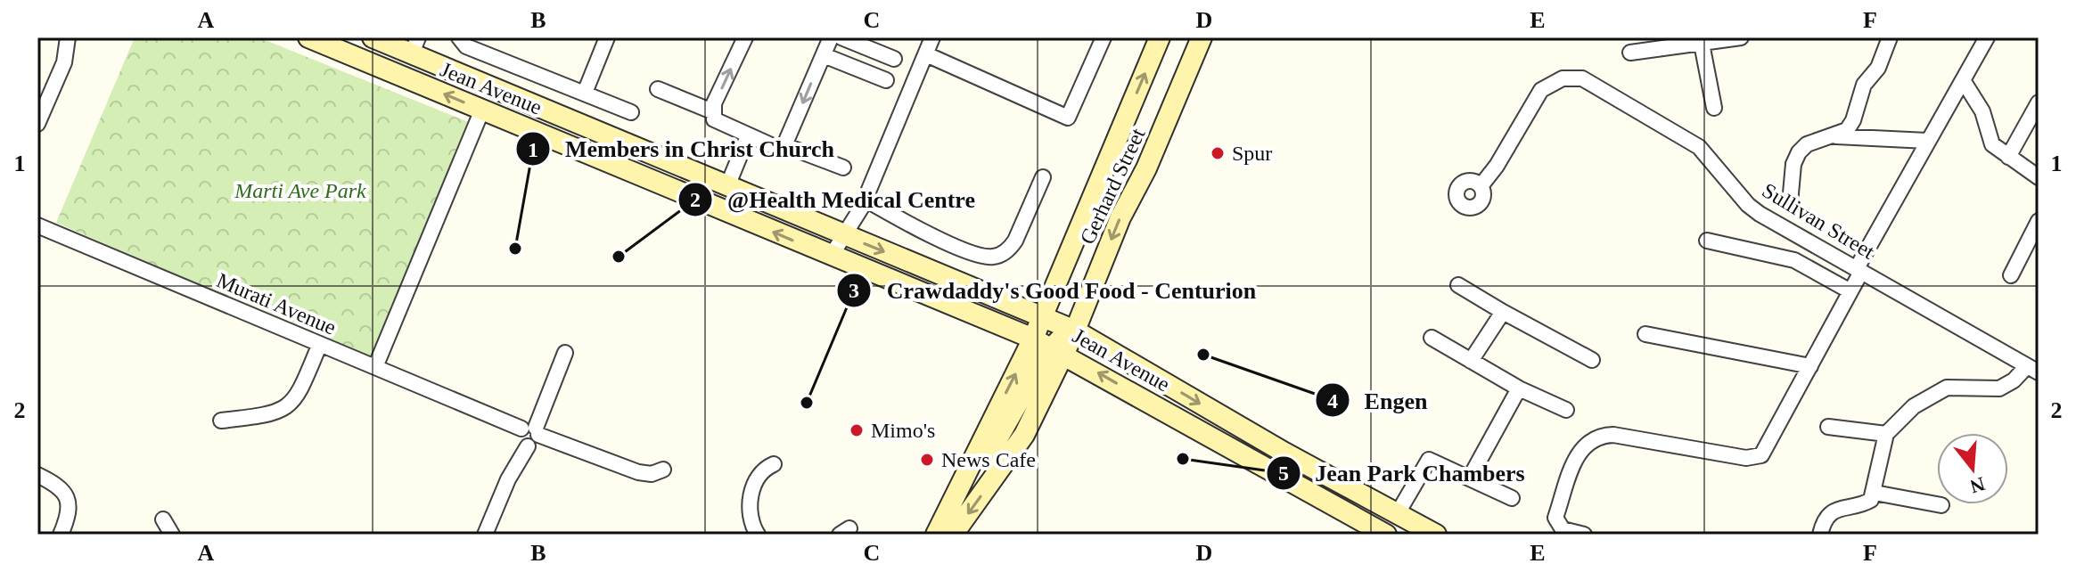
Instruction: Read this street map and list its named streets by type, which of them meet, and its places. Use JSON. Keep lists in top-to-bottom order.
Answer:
{
  "streets": {
    "main road": ["Jean Avenue", "Gerhard Street"],
    "street": ["Sullivan Street", "Murati Avenue"]
  },
  "crossings": [
    ["Jean Avenue", "Gerhard Street"]
  ],
  "parks": ["Marti Ave Park"],
  "places": [
    "Spur",
    "Members in Christ Church",
    "@Health Medical Centre",
    "Engen",
    "Crawdaddy's Good Food - Centurion",
    "Mimo's",
    "Jean Park Chambers",
    "News Cafe"
  ],
  "north": "bottom",
  "grid": {
    "columns": [
      "A",
      "B",
      "C",
      "D",
      "E",
      "F"
    ],
    "rows": ["1", "2"]
  }
}
